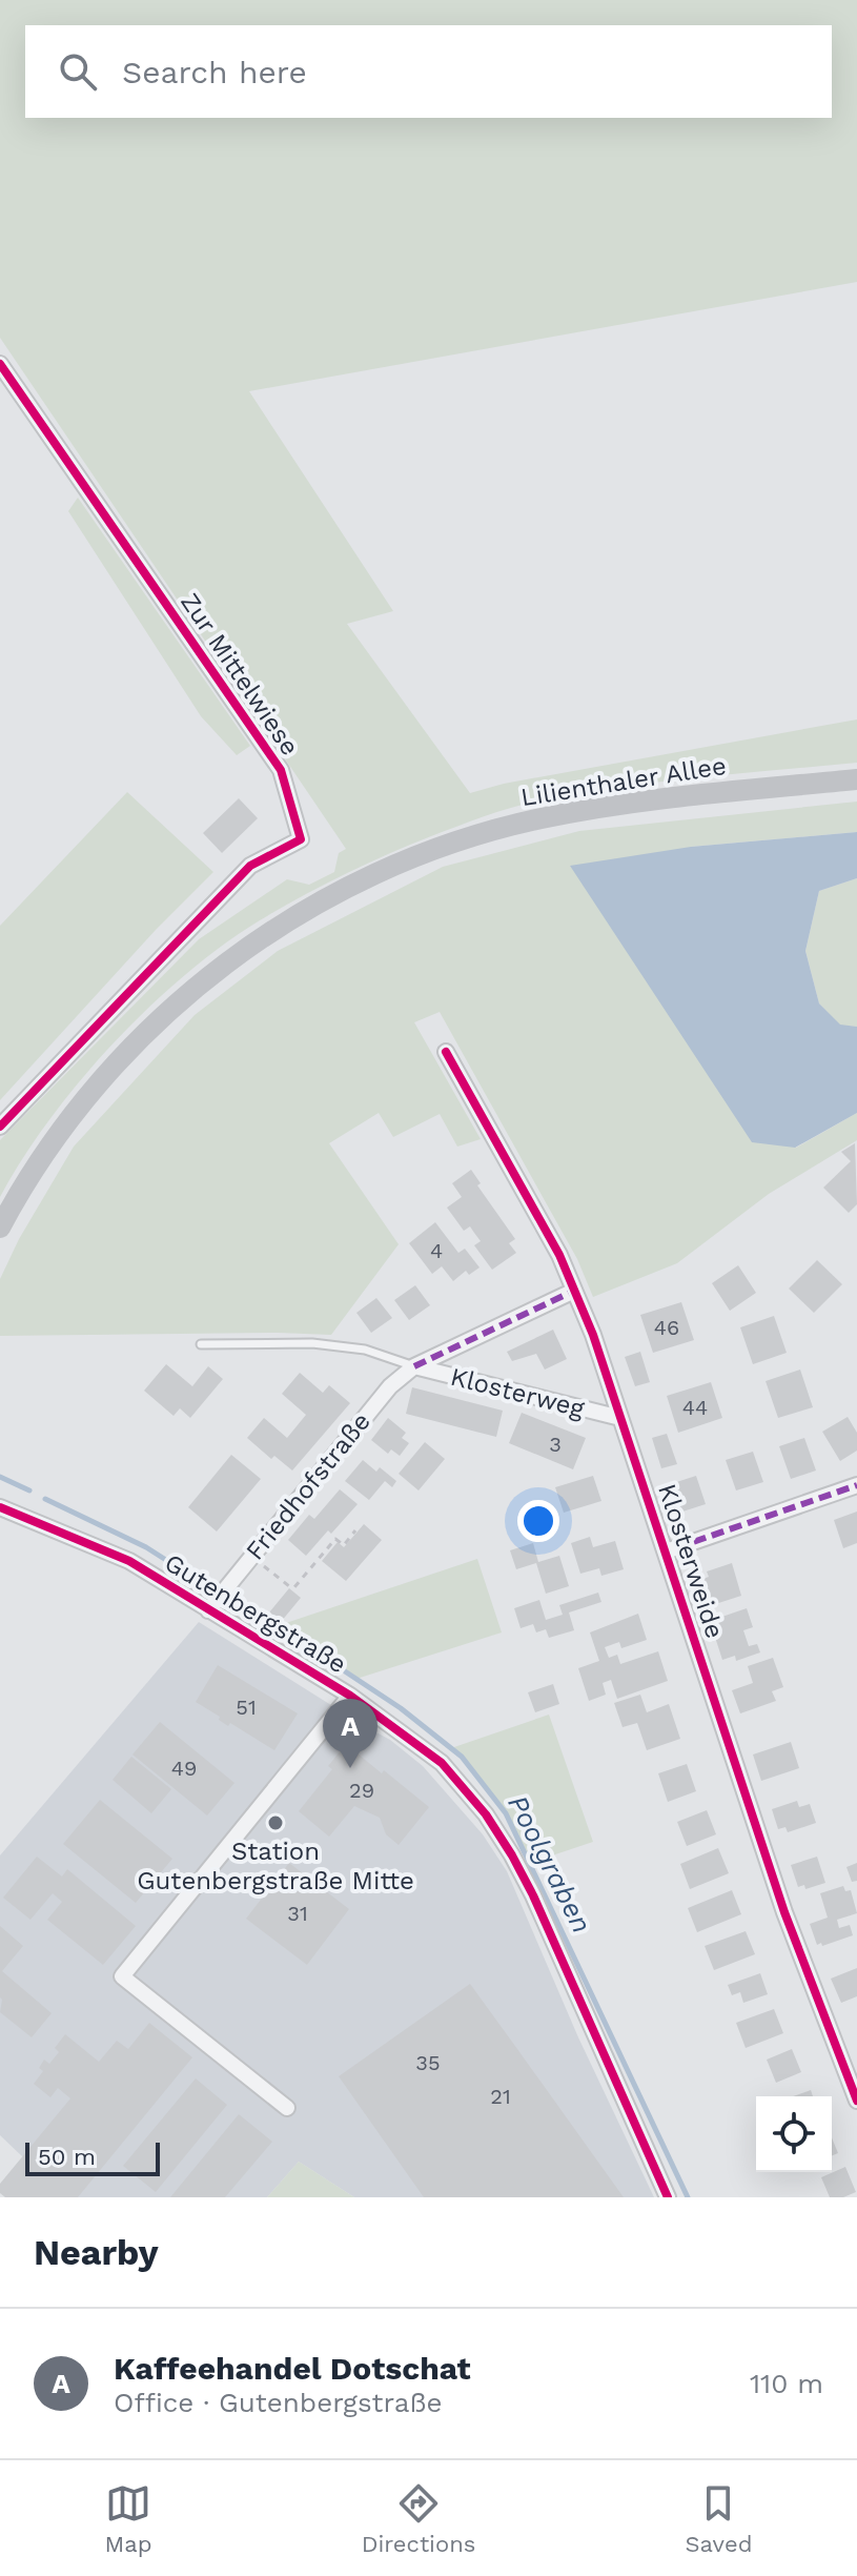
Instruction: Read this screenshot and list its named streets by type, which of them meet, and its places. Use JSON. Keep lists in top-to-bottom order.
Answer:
{
  "streets": {
    "main road": ["Lilienthaler Allee"],
    "street": [
      "Zur Mittelwiese",
      "Klosterweg",
      "Friedhofstraße",
      "Klosterweide",
      "Gutenbergstraße"
    ]
  },
  "crossings": [
    ["Klosterweg", "Friedhofstraße"],
    ["Klosterweg", "Klosterweide"],
    ["Friedhofstraße", "Klosterweide"],
    ["Friedhofstraße", "Gutenbergstraße"]
  ],
  "water": ["Poolgraben"],
  "places": ["Station Gutenbergstraße Mitte"],
  "house_numbers": [
    "4",
    "46",
    "44",
    "3",
    "51",
    "49",
    "29",
    "31",
    "35",
    "21"
  ],
  "scale_bar": "50 m",
  "page": {
    "search": "Search here",
    "pins": "A",
    "scale": "50 m",
    "heading": "Nearby",
    "list": [
      {
        "mark": "A",
        "name": "Kaffeehandel Dotschat",
        "note": "Office · Gutenbergstraße",
        "value": "110 m"
      }
    ],
    "nav": ["Map", "Directions", "Saved"]
  }
}
